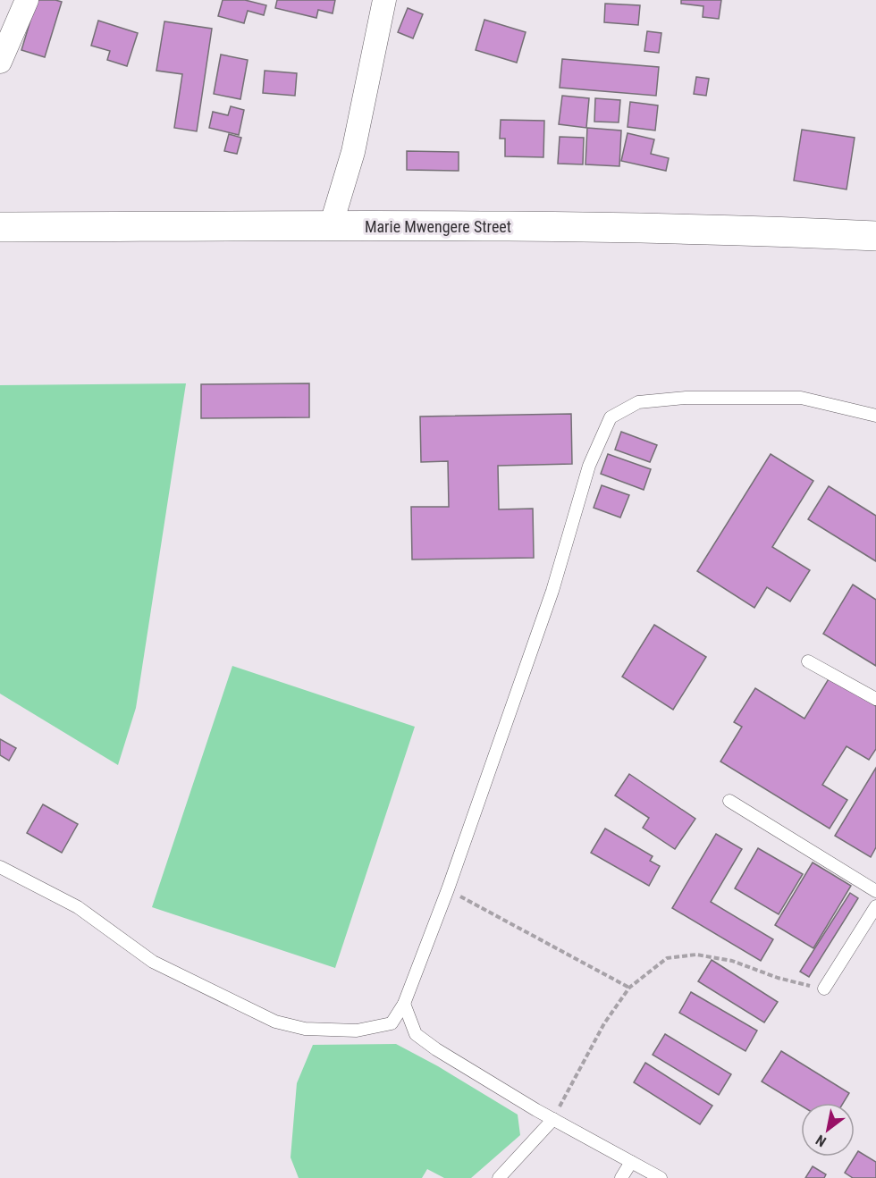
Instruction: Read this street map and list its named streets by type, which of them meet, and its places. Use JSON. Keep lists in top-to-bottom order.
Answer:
{
  "streets": {
    "main road": ["Marie Mwengere Street"]
  },
  "north": "bottom left"
}
